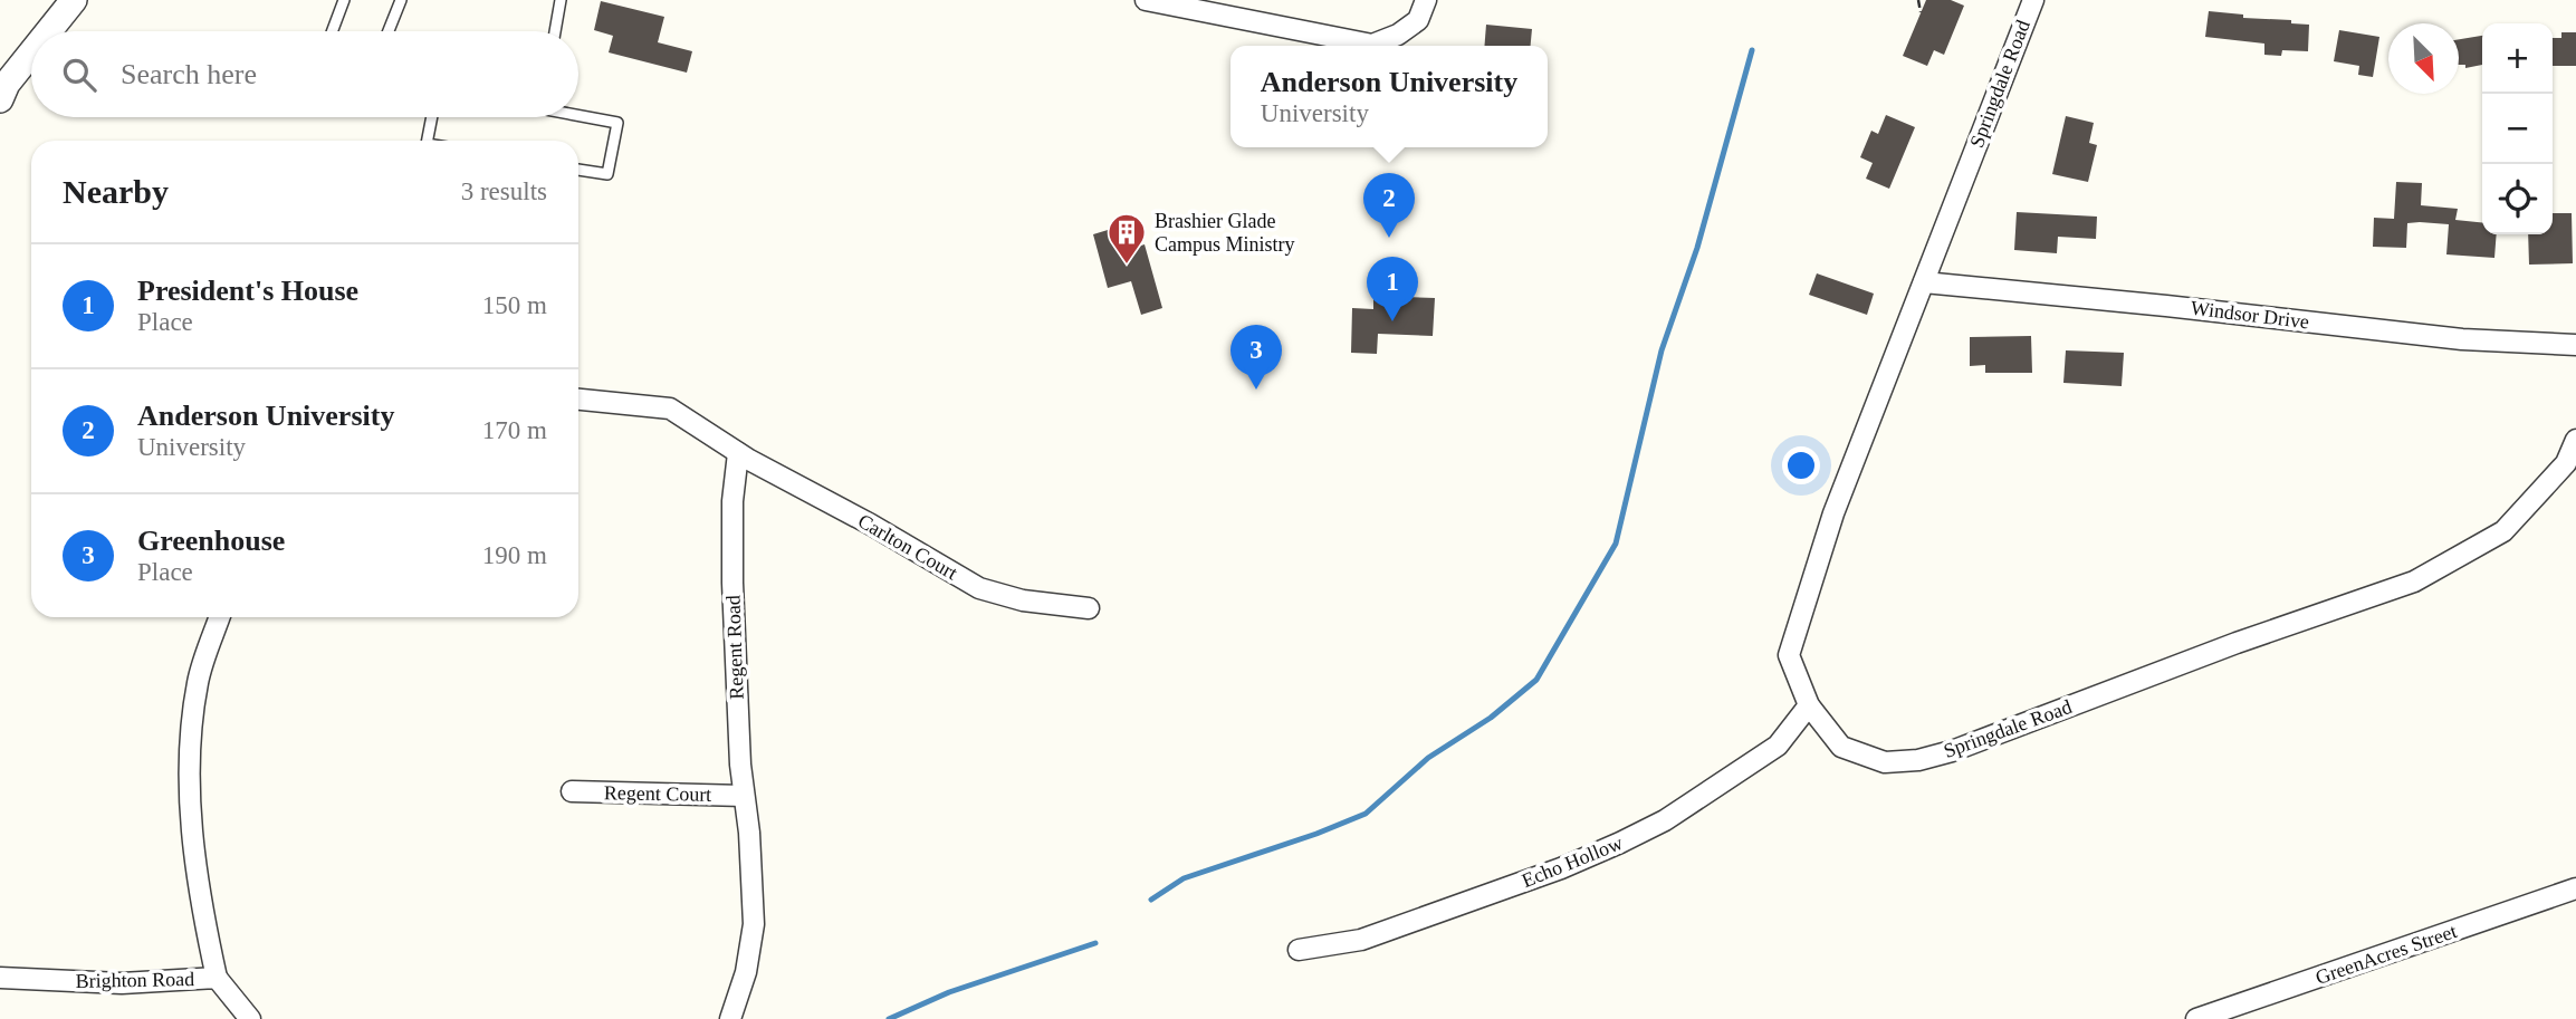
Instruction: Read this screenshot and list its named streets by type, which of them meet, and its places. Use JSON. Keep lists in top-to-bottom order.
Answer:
{
  "streets": {
    "street": [
      "Springdale Road",
      "Windsor Drive",
      "Carlton Court",
      "Regent Road",
      "Regent Court",
      "Echo Hollow",
      "GreenAcres Street",
      "Brighton Road"
    ]
  },
  "crossings": [
    ["Springdale Road", "Windsor Drive"],
    ["Springdale Road", "Echo Hollow"],
    ["Carlton Court", "Regent Road"],
    ["Regent Road", "Regent Court"]
  ],
  "places": {
    "building": ["Brashier Glade Campus Ministry"]
  },
  "north": "bottom right",
  "page": {
    "map_buttons": ["+", "−"],
    "search": "Search here",
    "popup": ["Anderson University", "University"],
    "heading": ["Nearby", "3 results"],
    "pins": ["2", "1", "3"],
    "list": [
      {
        "mark": "1",
        "name": "President's House",
        "note": "Place",
        "value": "150 m"
      },
      {
        "mark": "2",
        "name": "Anderson University",
        "note": "University",
        "value": "170 m"
      },
      {
        "mark": "3",
        "name": "Greenhouse",
        "note": "Place",
        "value": "190 m"
      }
    ]
  }
}
